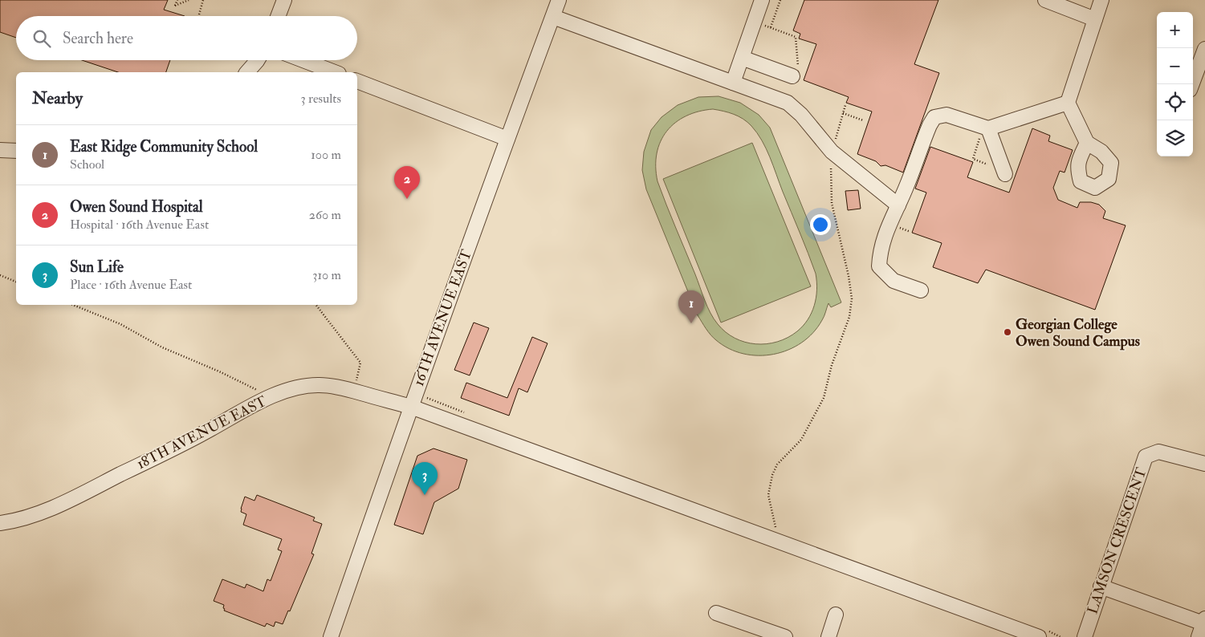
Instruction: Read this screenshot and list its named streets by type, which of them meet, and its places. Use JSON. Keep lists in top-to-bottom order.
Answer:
{
  "streets": {
    "street": ["16TH AVENUE EAST", "18TH AVENUE EAST", "LAMSON CRESCENT"]
  },
  "crossings": [
    ["16TH AVENUE EAST", "18TH AVENUE EAST"]
  ],
  "places": ["Georgian College Owen Sound Campus"],
  "page": {
    "map_buttons": ["+", "−"],
    "search": "Search here",
    "heading": ["Nearby", "3 results"],
    "list": [
      {
        "mark": "1",
        "name": "East Ridge Community School",
        "note": "School",
        "value": "100 m"
      },
      {
        "mark": "2",
        "name": "Owen Sound Hospital",
        "note": "Hospital · 16th Avenue East",
        "value": "260 m"
      },
      {
        "mark": "3",
        "name": "Sun Life",
        "note": "Place · 16th Avenue East",
        "value": "310 m"
      }
    ],
    "pins": ["2", "1", "3"]
  }
}
